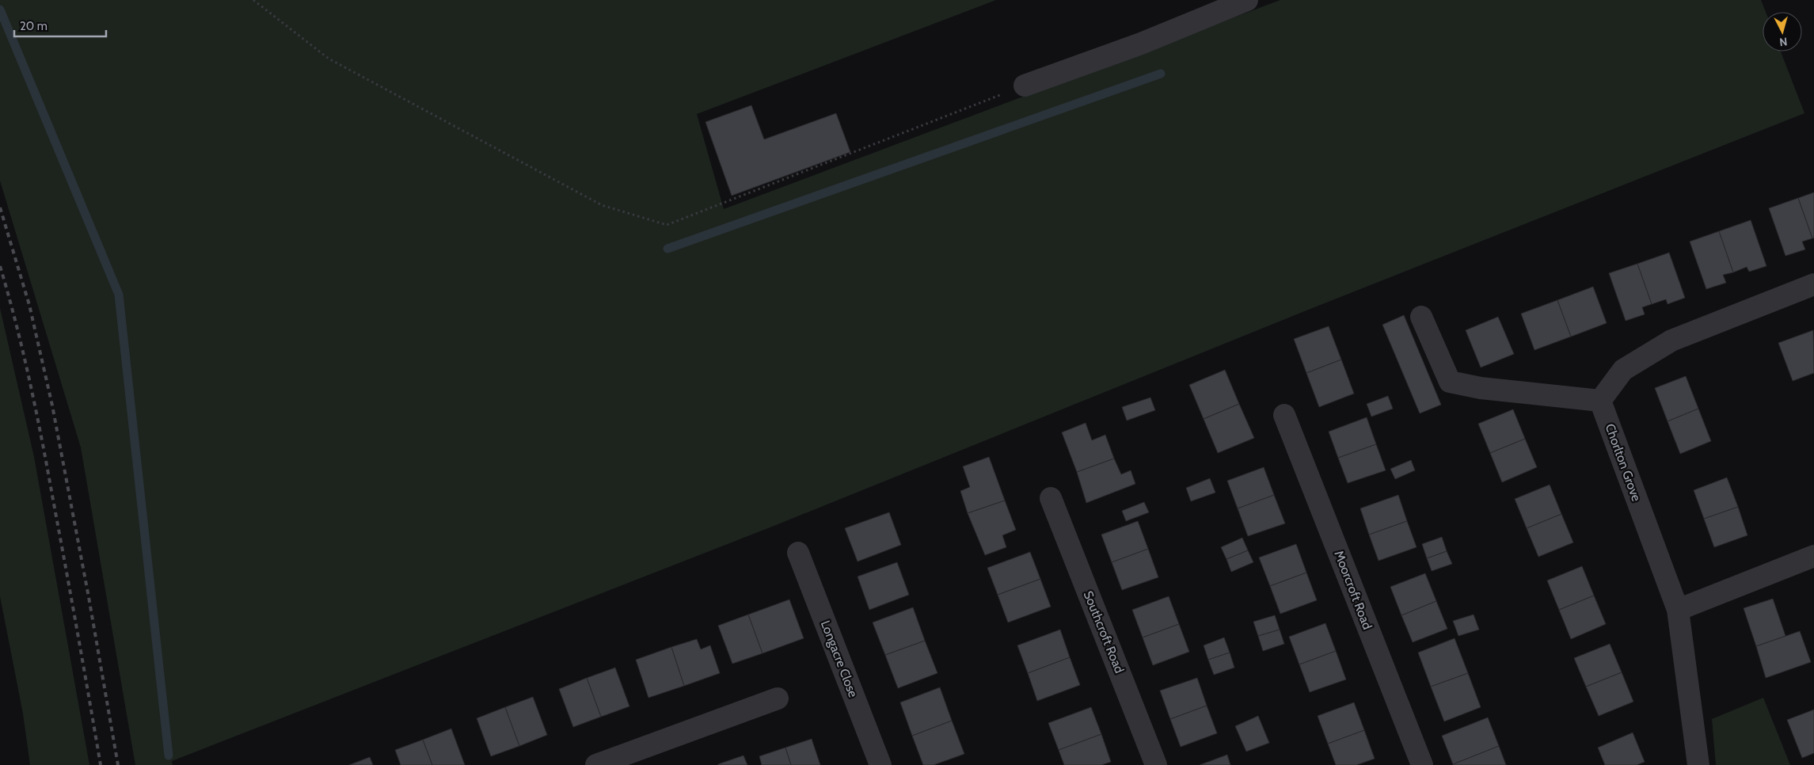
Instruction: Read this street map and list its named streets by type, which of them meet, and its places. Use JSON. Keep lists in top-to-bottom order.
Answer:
{
  "streets": {
    "street": [
      "Chorlton Grove",
      "Moorcroft Road",
      "Southcroft Road",
      "Longacre Close"
    ]
  },
  "scale_bar": "20 m",
  "north": "bottom"
}
